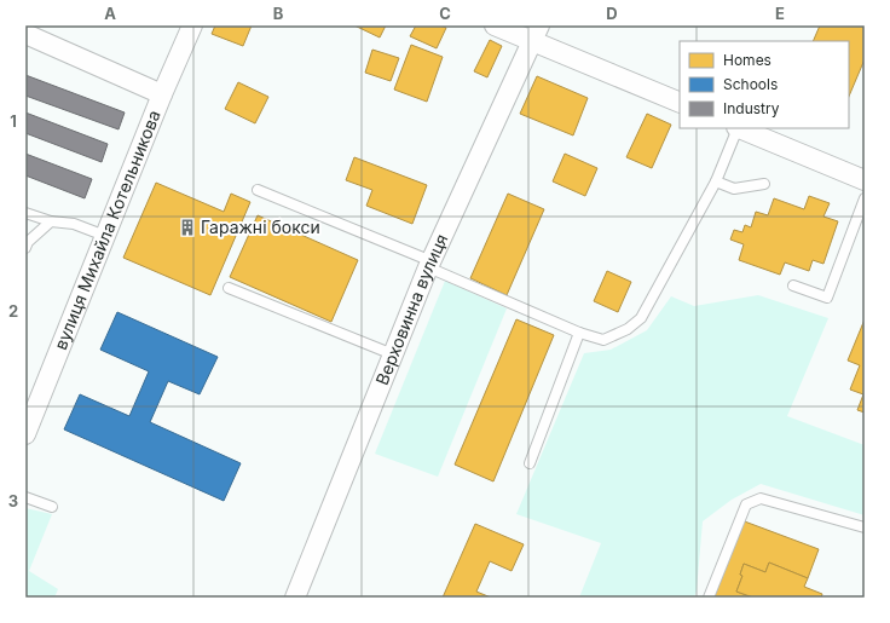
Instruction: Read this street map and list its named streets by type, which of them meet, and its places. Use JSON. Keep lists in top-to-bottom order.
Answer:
{
  "streets": {
    "street": ["вулиця Михайла Котельникова", "Верховинна вулиця"]
  },
  "places": {
    "building": ["Гаражні бокси"]
  },
  "legend": ["Homes", "Schools", "Industry"],
  "grid": {
    "columns": [
      "A",
      "B",
      "C",
      "D",
      "E"
    ],
    "rows": ["1", "2", "3"]
  }
}
